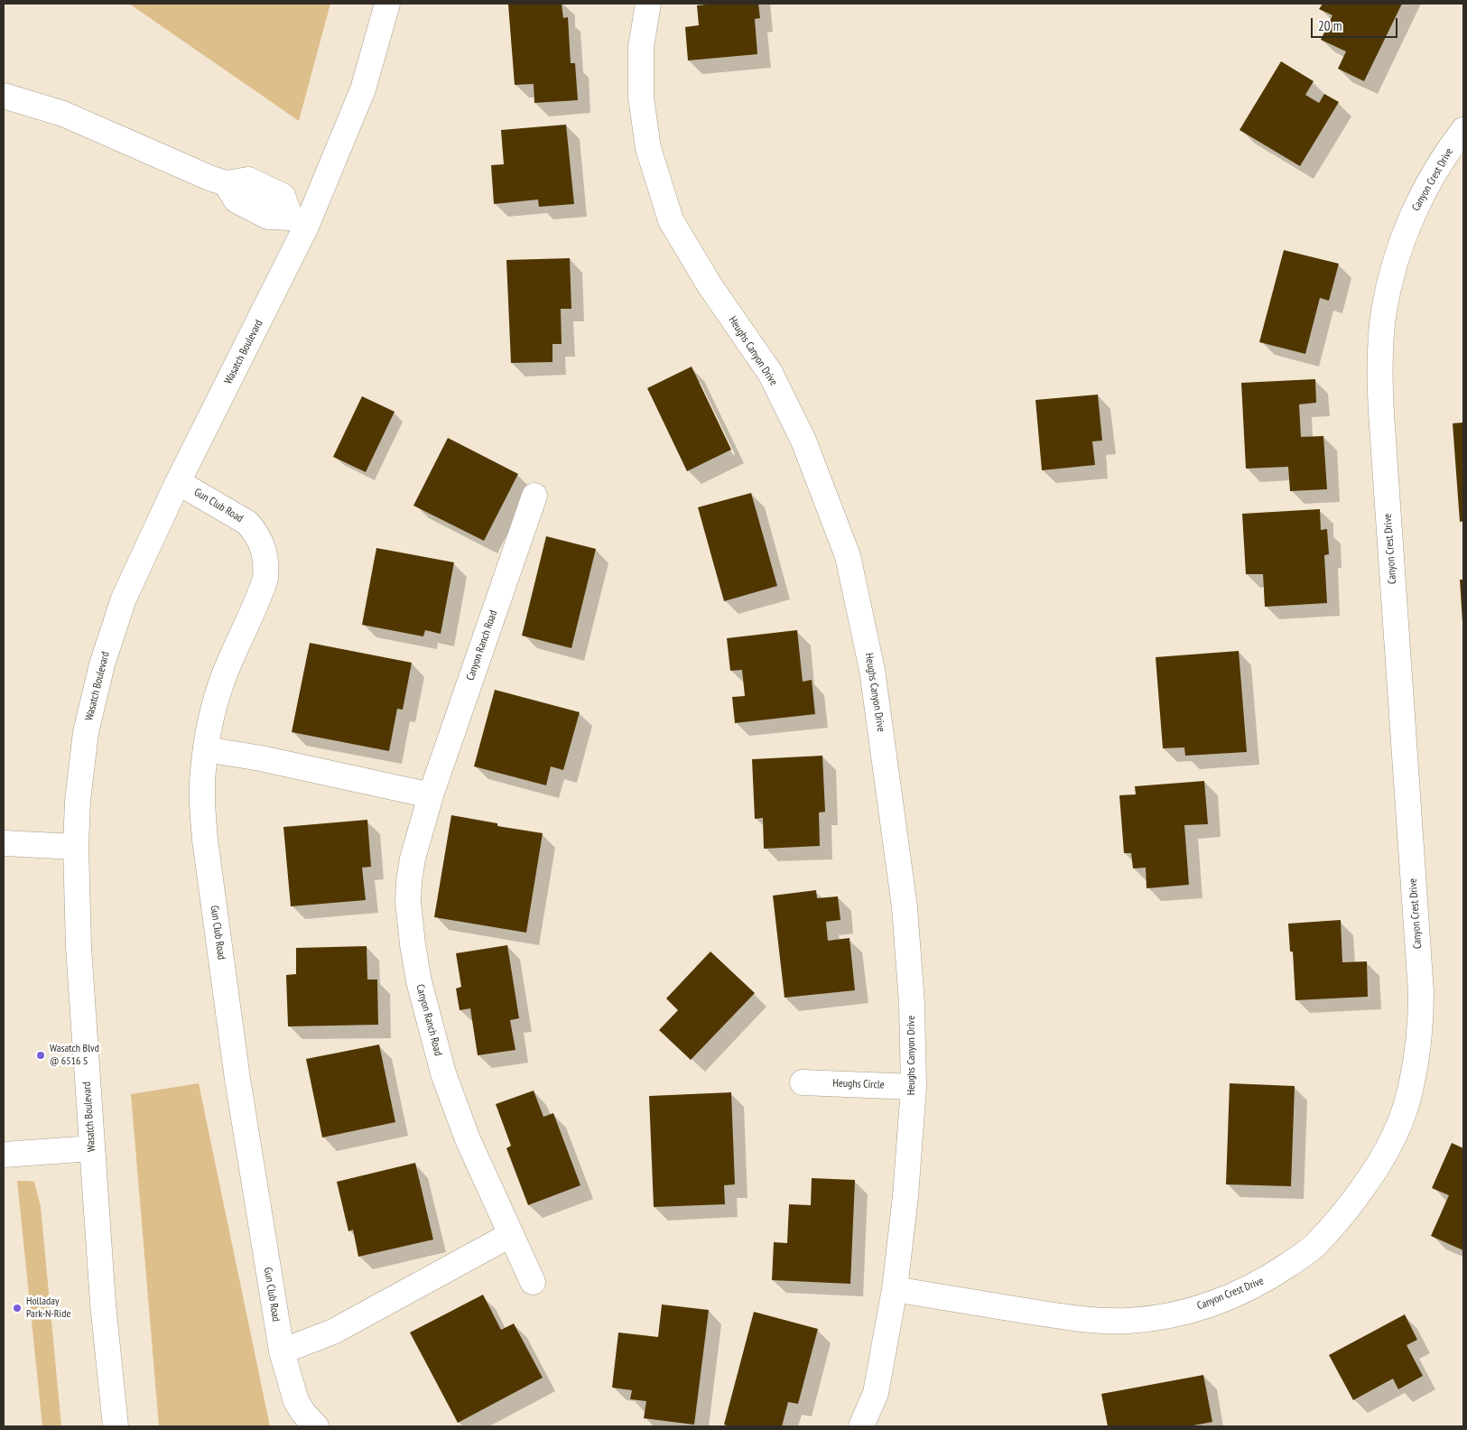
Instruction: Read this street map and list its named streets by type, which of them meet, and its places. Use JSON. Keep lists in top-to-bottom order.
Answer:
{
  "streets": {
    "street": [
      "Canyon Crest Drive",
      "Heughs Canyon Drive",
      "Wasatch Boulevard",
      "Gun Club Road",
      "Canyon Ranch Road",
      "Heughs Circle"
    ]
  },
  "crossings": [
    ["Canyon Crest Drive", "Heughs Canyon Drive"],
    ["Heughs Canyon Drive", "Heughs Circle"],
    ["Wasatch Boulevard", "Gun Club Road"]
  ],
  "places": ["Wasatch Blvd @ 6516 S", "Holladay Park-N-Ride"],
  "scale_bar": "20 m"
}
